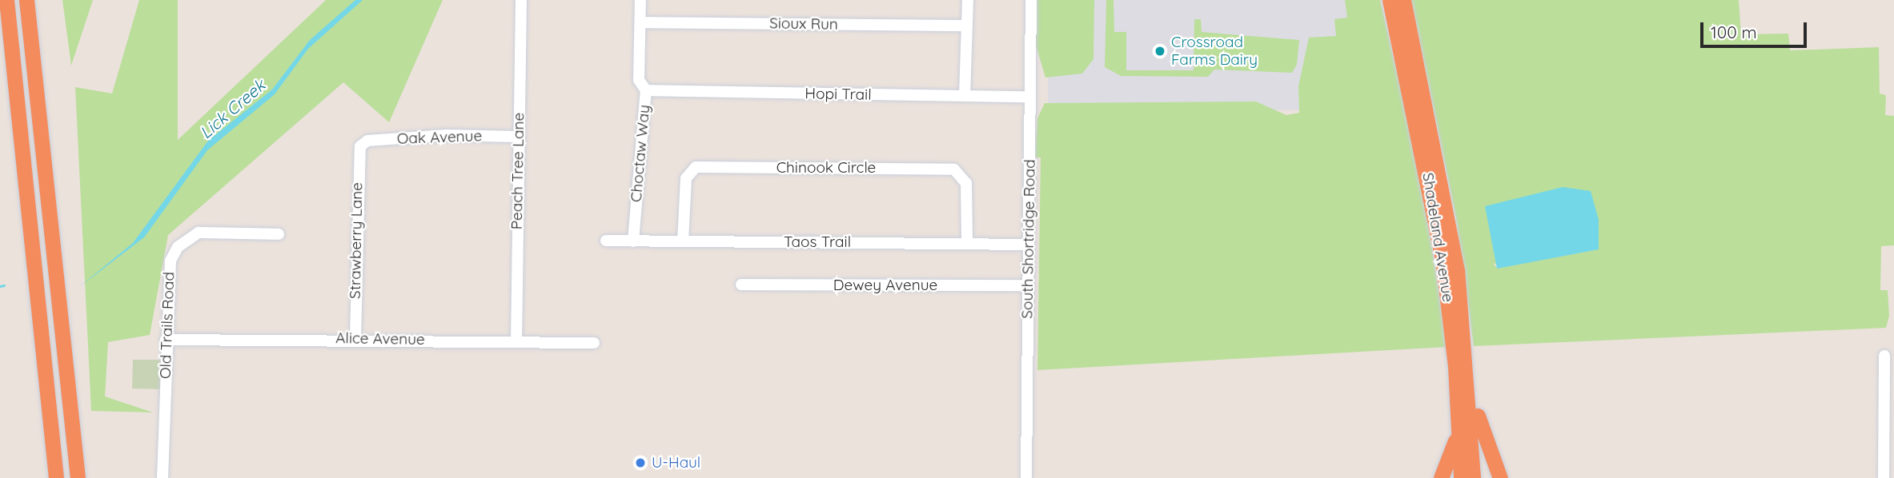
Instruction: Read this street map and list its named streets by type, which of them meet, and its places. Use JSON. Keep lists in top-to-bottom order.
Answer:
{
  "streets": {
    "highway": ["Shadeland Avenue"],
    "street": [
      "Sioux Run",
      "Hopi Trail",
      "Oak Avenue",
      "Choctaw Way",
      "Chinook Circle",
      "Peach Tree Lane",
      "South Shortridge Road",
      "Strawberry Lane",
      "Taos Trail",
      "Dewey Avenue",
      "Old Trails Road",
      "Alice Avenue"
    ]
  },
  "crossings": [
    ["Sioux Run", "Choctaw Way"],
    ["Hopi Trail", "Choctaw Way"],
    ["Hopi Trail", "South Shortridge Road"],
    ["Oak Avenue", "Peach Tree Lane"],
    ["Oak Avenue", "Strawberry Lane"],
    ["Choctaw Way", "Taos Trail"],
    ["Chinook Circle", "Taos Trail"],
    ["Peach Tree Lane", "Alice Avenue"],
    ["South Shortridge Road", "Taos Trail"],
    ["South Shortridge Road", "Dewey Avenue"],
    ["Strawberry Lane", "Alice Avenue"],
    ["Old Trails Road", "Alice Avenue"]
  ],
  "water": ["Lick Creek"],
  "places": ["Crossroad Farms Dairy", "U-Haul"],
  "scale_bar": "100 m"
}
